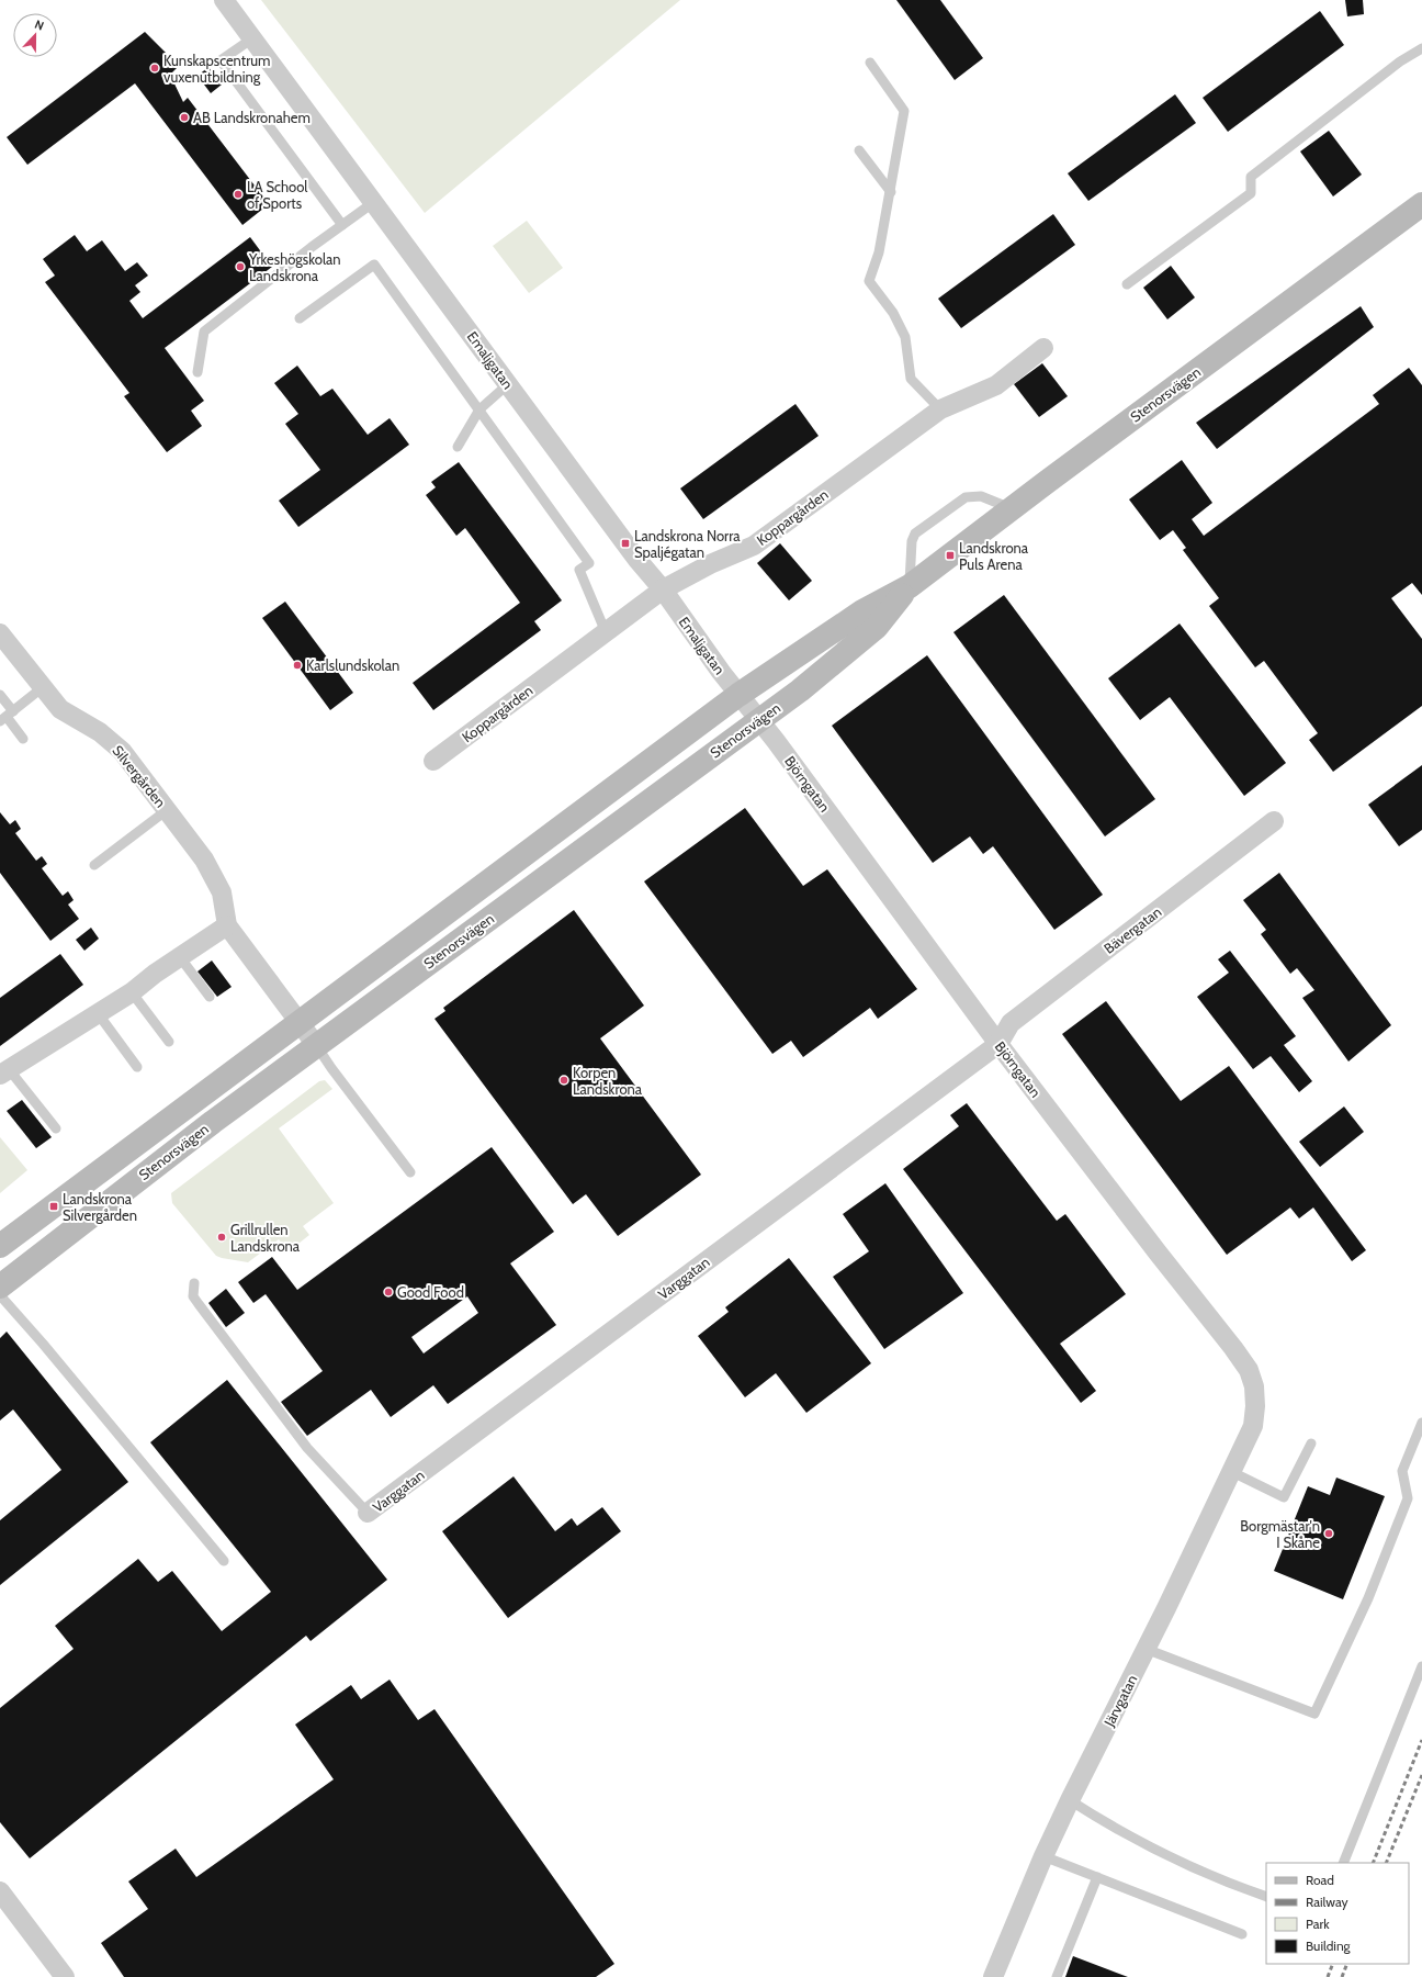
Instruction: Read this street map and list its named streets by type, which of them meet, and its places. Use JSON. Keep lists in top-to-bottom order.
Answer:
{
  "streets": {
    "street": [
      "Emaljgatan",
      "Stenorsvägen",
      "Koppargården",
      "Silvergården",
      "Björngatan",
      "Bävergatan",
      "Varggatan",
      "Järvgatan"
    ]
  },
  "crossings": [
    ["Emaljgatan", "Stenorsvägen"],
    ["Emaljgatan", "Koppargården"],
    ["Emaljgatan", "Björngatan"],
    ["Stenorsvägen", "Silvergården"],
    ["Stenorsvägen", "Björngatan"],
    ["Björngatan", "Bävergatan"],
    ["Björngatan", "Varggatan"],
    ["Björngatan", "Järvgatan"],
    ["Bävergatan", "Varggatan"]
  ],
  "places": {
    "other": [
      "Kunskapscentrum vuxenutbildning",
      "AB Landskronahem",
      "LA School of Sports",
      "Yrkeshögskolan Landskrona",
      "Karlslundskolan",
      "Korpen Landskrona",
      "Grillrullen Landskrona",
      "Good Food",
      "Borgmästar'n I Skåne"
    ],
    "transit": ["Landskrona Norra Spaljégatan", "Landskrona Puls Arena", "Landskrona Silvergården"]
  },
  "legend": [
    "Road",
    "Railway",
    "Park",
    "Building"
  ],
  "north": "top"
}
